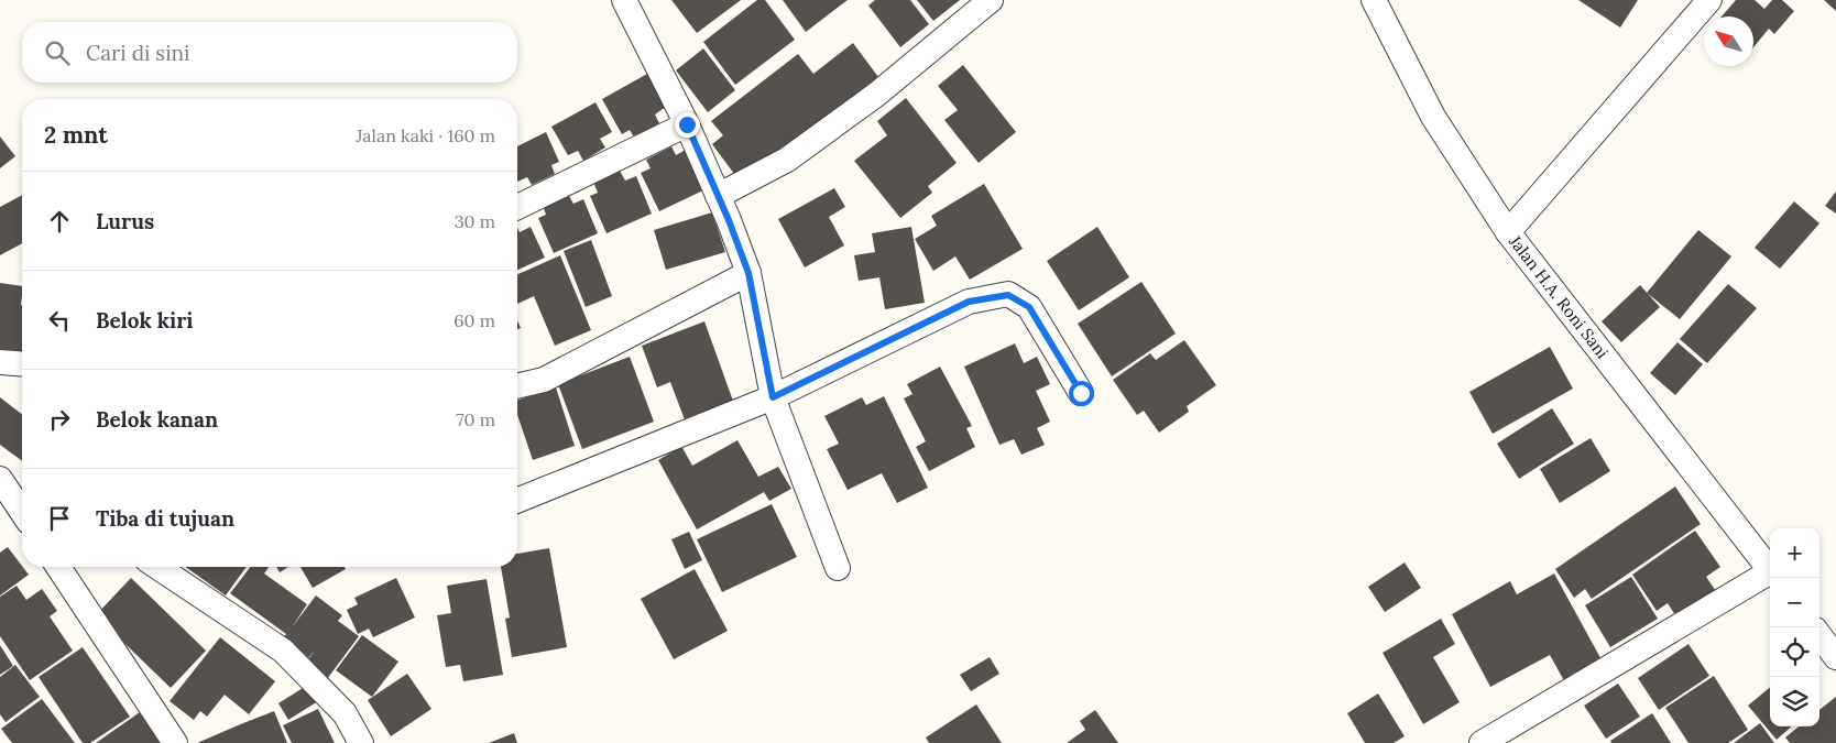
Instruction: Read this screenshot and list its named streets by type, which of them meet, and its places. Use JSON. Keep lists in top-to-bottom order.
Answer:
{
  "streets": {
    "street": ["Jalan H.A. Roni Sani"]
  },
  "north": "top left",
  "page": {
    "search": "Cari di sini",
    "heading": ["2 mnt", "Jalan kaki · 160 m"],
    "list": [
      ["Lurus", "30 m"],
      ["Belok kiri", "60 m"],
      ["Belok kanan", "70 m"],
      "Tiba di tujuan"
    ],
    "map_buttons": ["+", "−"]
  }
}
